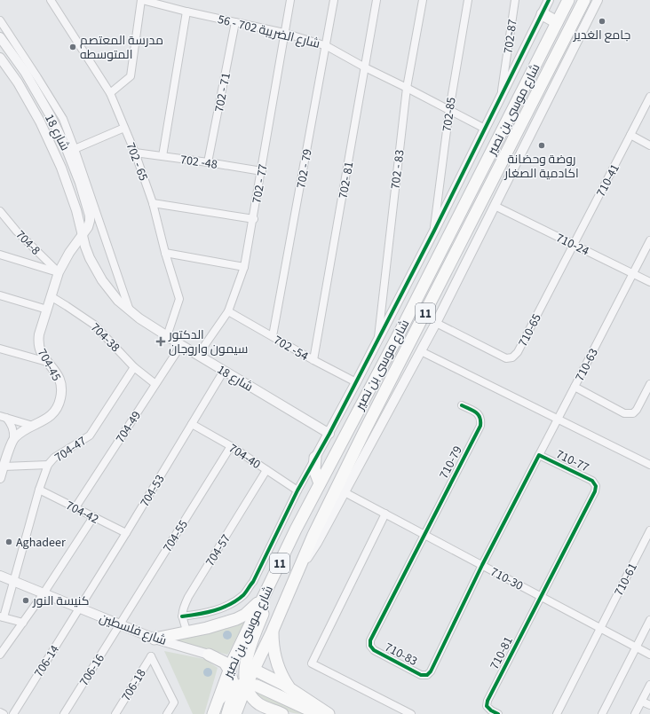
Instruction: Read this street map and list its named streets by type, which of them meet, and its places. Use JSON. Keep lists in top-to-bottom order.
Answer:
{
  "streets": {
    "main road": ["شارع موسى بن نصير", "11"],
    "street": [
      "شارع الضريبة 702 - 56",
      "702-87",
      "702 - 71",
      "702-85",
      "شارع 18",
      "702 - 65",
      "702 -48",
      "702 - 79",
      "702 - 83",
      "702- 81",
      "710-41",
      "702 - 77",
      "704-8",
      "710-24",
      "710-65",
      "704-38",
      "702 -54",
      "704-45",
      "710-63",
      "704-49",
      "704-47",
      "704-40",
      "710-77",
      "710-79",
      "704-53",
      "704-42",
      "704-55",
      "704-57",
      "710-30",
      "710-61",
      "شارع فلسطين",
      "710-81",
      "710-83",
      "706-14",
      "706-16",
      "706-18"
    ]
  },
  "crossings": [
    ["شارع الضريبة 702 - 56", "702 - 71"],
    ["شارع الضريبة 702 - 56", "702-85"],
    ["شارع الضريبة 702 - 56", "702 - 79"],
    ["شارع الضريبة 702 - 56", "702 - 83"],
    ["شارع الضريبة 702 - 56", "702- 81"],
    ["شارع الضريبة 702 - 56", "702 - 77"],
    ["702 - 71", "702 -48"],
    ["شارع 18", "702 - 65"],
    ["شارع 18", "702 - 77"],
    ["شارع 18", "704-45"],
    ["شارع 18", "704-49"],
    ["شارع 18", "704-53"],
    ["702 - 65", "702 -48"],
    ["702 -48", "702 - 77"],
    ["702 - 79", "702 -54"],
    ["702- 81", "702 -54"],
    ["710-41", "710-24"],
    ["710-41", "710-65"],
    ["702 - 77", "702 -54"],
    ["704-8", "704-45"],
    ["710-24", "710-65"],
    ["710-24", "710-63"],
    ["704-38", "704-45"],
    ["704-38", "704-49"],
    ["704-38", "704-47"],
    ["704-49", "704-42"],
    ["704-47", "704-42"],
    ["704-47", "شارع فلسطين"],
    ["704-40", "704-53"],
    ["704-40", "704-55"],
    ["704-40", "704-57"],
    ["710-77", "710-30"],
    ["710-77", "710-81"],
    ["710-77", "710-83"],
    ["710-79", "710-30"],
    ["710-79", "710-83"],
    ["704-53", "704-42"],
    ["704-53", "شارع فلسطين"],
    ["704-53", "706-14"],
    ["704-55", "شارع فلسطين"],
    ["704-55", "706-16"],
    ["710-30", "710-61"],
    ["710-30", "710-81"],
    ["710-30", "710-83"],
    ["شارع فلسطين", "706-14"],
    ["شارع فلسطين", "706-16"]
  ],
  "places": {
    "other": [
      "جامع الغدير",
      "مدرسة المعتصم المتوسطه",
      "روضة وحضانة اكادمية الصغار",
      "Aghadeer",
      "كنيسة النور"
    ],
    "health": ["الدكتور سيمون واروجان"]
  }
}
